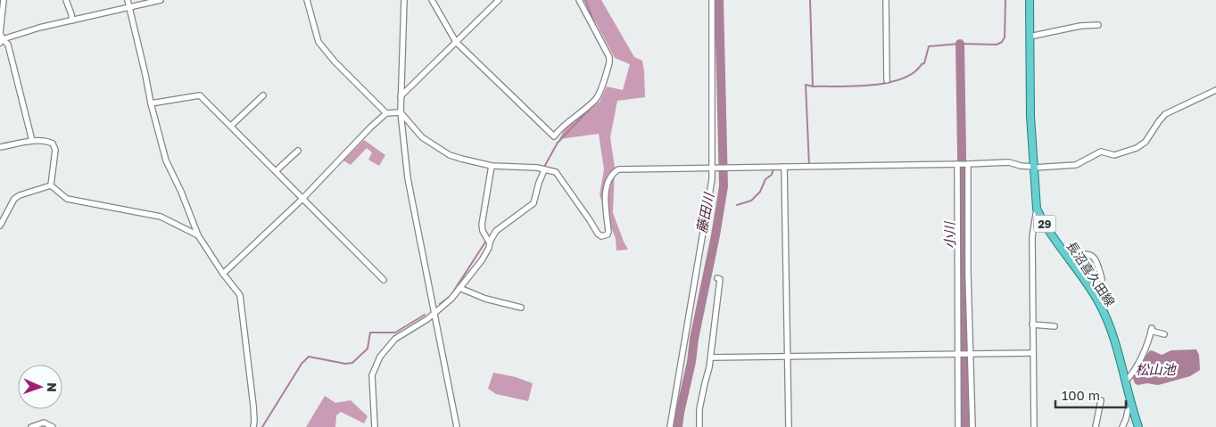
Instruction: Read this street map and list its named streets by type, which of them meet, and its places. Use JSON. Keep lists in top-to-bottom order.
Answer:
{
  "streets": {
    "main road": ["29", "長沼喜久田線"]
  },
  "water": ["藤田川", "小川", "松山池"],
  "scale_bar": "100 m",
  "north": "right"
}
